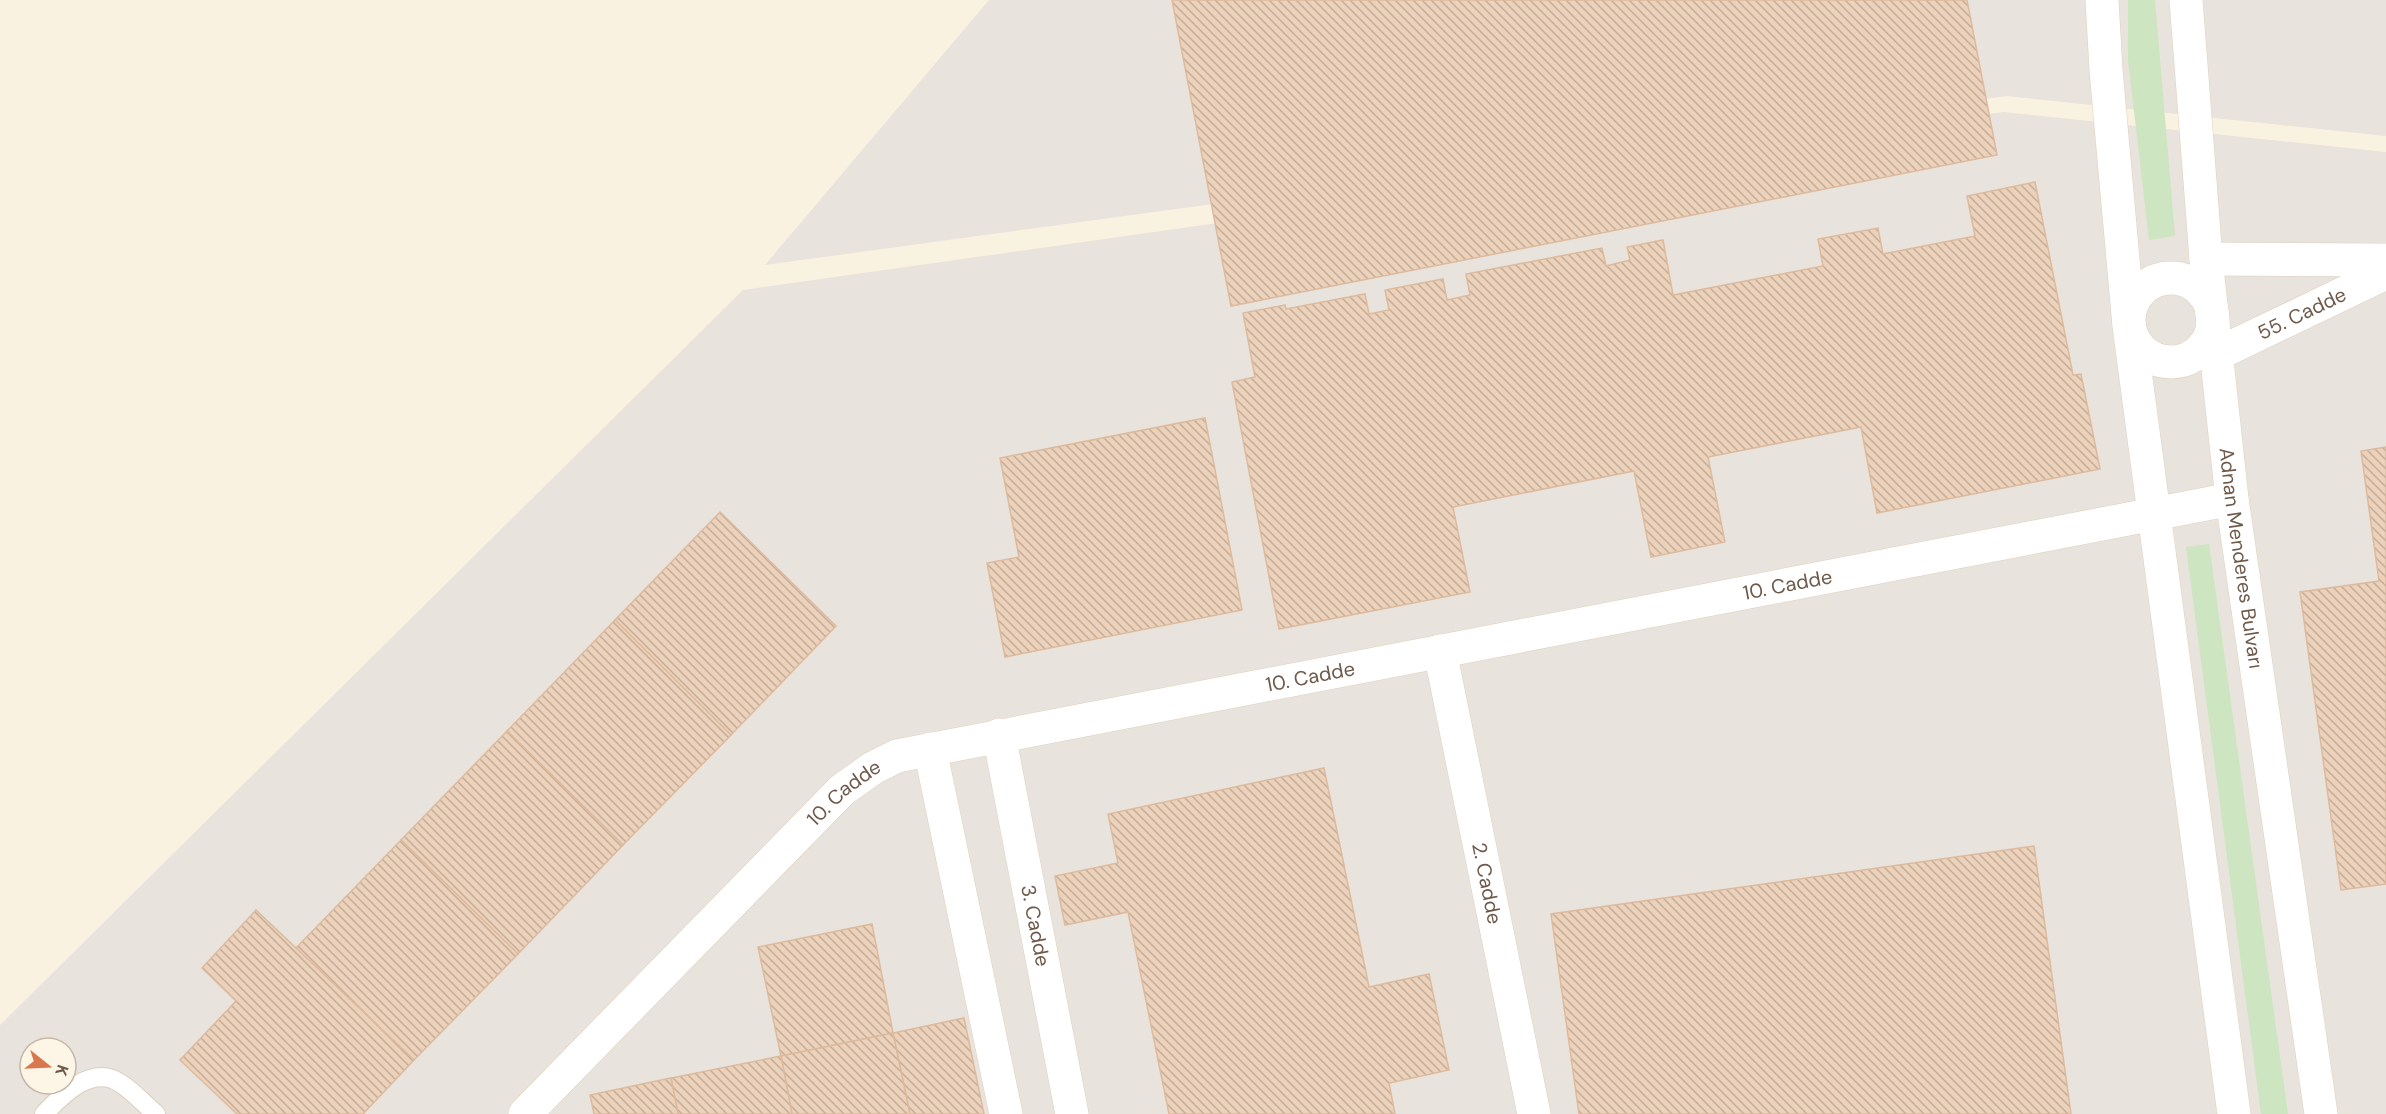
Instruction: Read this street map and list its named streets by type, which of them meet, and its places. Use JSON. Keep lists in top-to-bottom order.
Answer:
{
  "streets": {
    "street": [
      "55. Cadde",
      "Adnan Menderes Bulvarı",
      "10. Cadde",
      "2. Cadde",
      "3. Cadde"
    ]
  },
  "crossings": [
    ["55. Cadde", "Adnan Menderes Bulvarı"],
    ["Adnan Menderes Bulvarı", "10. Cadde"],
    ["10. Cadde", "2. Cadde"],
    ["10. Cadde", "3. Cadde"]
  ],
  "north": "right"
}
